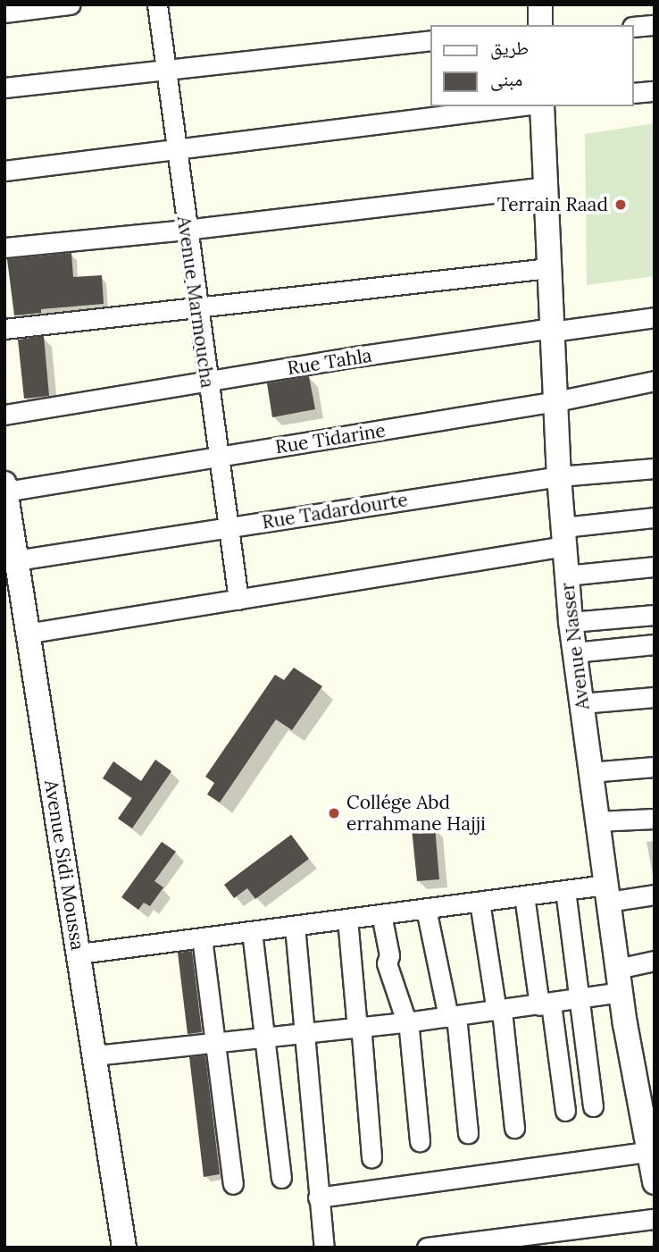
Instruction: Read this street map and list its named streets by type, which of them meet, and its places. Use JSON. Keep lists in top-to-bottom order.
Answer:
{
  "streets": {
    "street": [
      "Avenue Marmoucha",
      "Rue Tahla",
      "Rue Tidarine",
      "Rue Tadardourte",
      "Avenue Nasser",
      "Avenue Sidi Moussa"
    ]
  },
  "crossings": [
    ["Avenue Marmoucha", "Rue Tahla"],
    ["Avenue Marmoucha", "Rue Tidarine"],
    ["Avenue Marmoucha", "Rue Tadardourte"],
    ["Rue Tahla", "Avenue Nasser"],
    ["Rue Tidarine", "Avenue Nasser"],
    ["Rue Tidarine", "Avenue Sidi Moussa"],
    ["Rue Tadardourte", "Avenue Nasser"],
    ["Rue Tadardourte", "Avenue Sidi Moussa"]
  ],
  "places": ["Terrain Raad", "Collége Abd errahmane Hajji"],
  "legend": ["طريق", "مبنى"]
}
